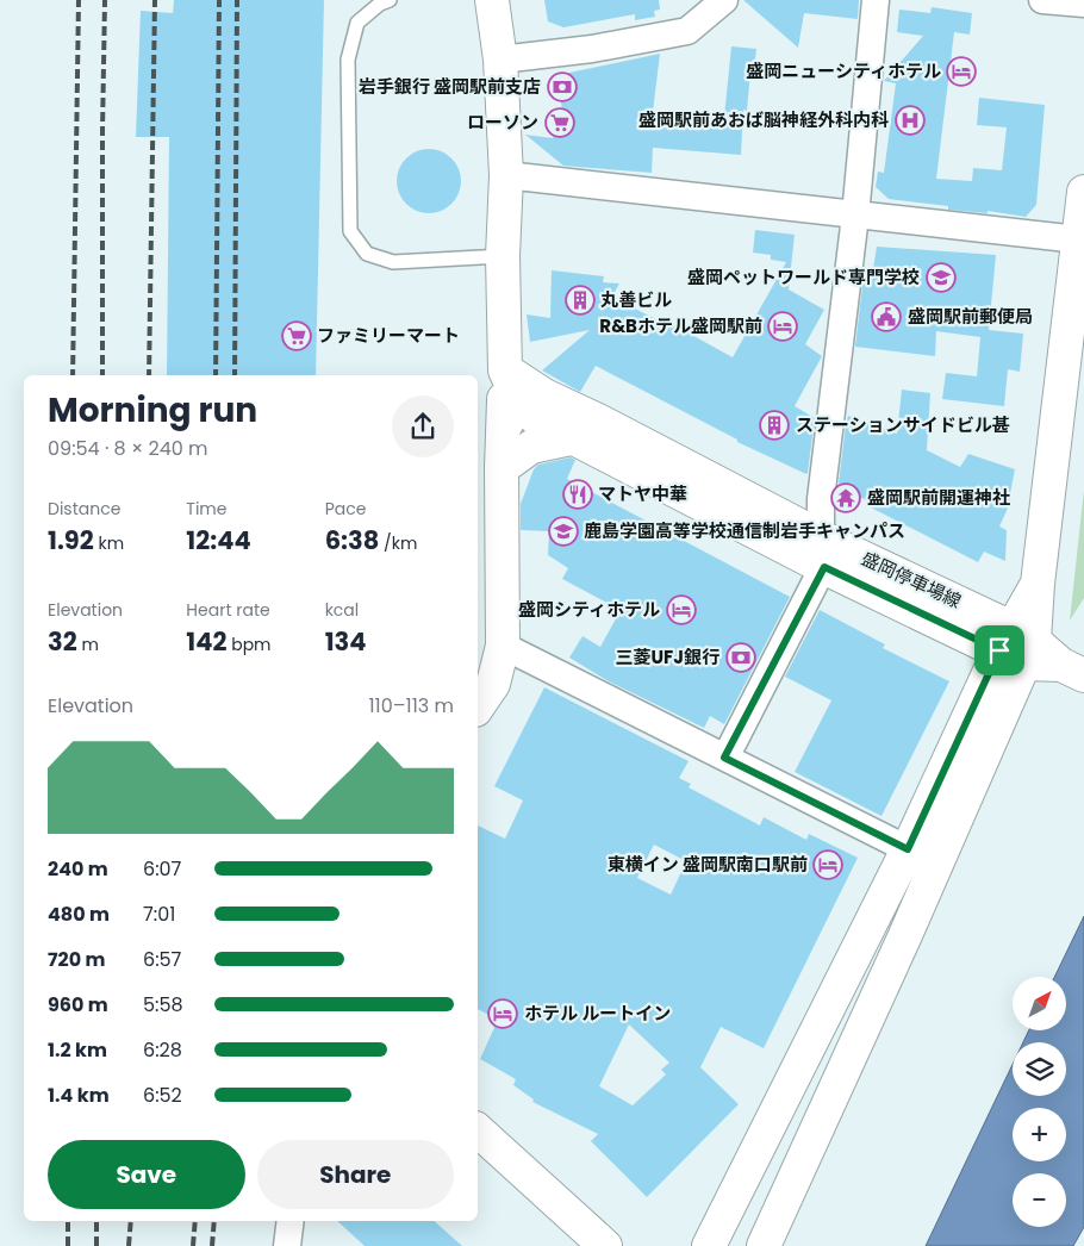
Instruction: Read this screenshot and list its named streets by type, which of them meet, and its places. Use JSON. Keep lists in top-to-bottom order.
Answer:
{
  "streets": {
    "street": ["盛岡停車場線"]
  },
  "places": {
    "hotel": [
      "盛岡ニューシティホテル",
      "R&Bホテル盛岡駅前",
      "盛岡シティホテル",
      "東横イン 盛岡駅南口駅前",
      "ホテル ルートイン"
    ],
    "bank": ["岩手銀行 盛岡駅前支店", "三菱UFJ銀行"],
    "hospital": ["盛岡駅前あおば脳神経外科内科"],
    "supermarket": ["ローソン", "ファミリーマート"],
    "school or university": ["盛岡ペットワールド専門学校", "鹿島学園高等学校通信制岩手キャンパス"],
    "building": ["丸善ビル", "ステーションサイドビル甚"],
    "public building": ["盛岡駅前郵便局"],
    "restaurant": ["マトヤ中華"],
    "temple": ["盛岡駅前開運神社"]
  },
  "north": "top right",
  "page": {
    "heading": ["Morning run", "09:54 · 8 × 240 m"],
    "stats": [
      ["Distance", "1.92 km"],
      ["Time", "12:44"],
      ["Pace", "6:38 /km"],
      ["Elevation", "32 m"],
      ["Heart rate", "142 bpm"],
      ["kcal", "134"]
    ],
    "chart": ["Elevation", "110–113 m"],
    "list": [
      {
        "name": "240 m",
        "note": "6:07"
      },
      {
        "name": "480 m",
        "note": "7:01"
      },
      {
        "name": "720 m",
        "note": "6:57"
      },
      {
        "name": "960 m",
        "note": "5:58"
      },
      {
        "name": "1.2 km",
        "note": "6:28"
      },
      {
        "name": "1.4 km",
        "note": "6:52"
      }
    ],
    "map_buttons": ["+", "−"],
    "buttons": ["Save", "Share"]
  }
}
